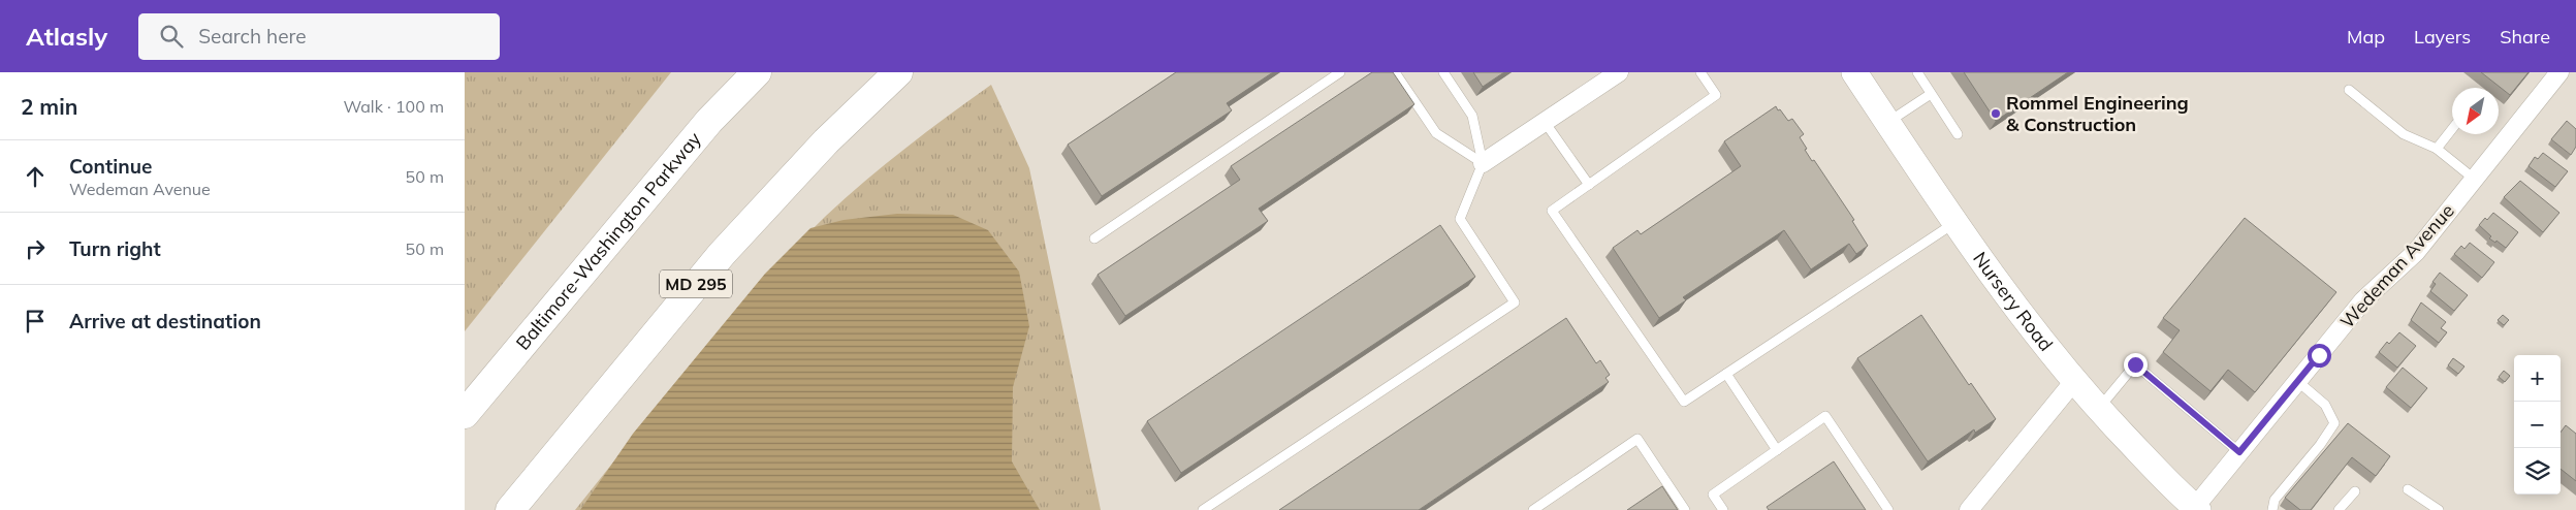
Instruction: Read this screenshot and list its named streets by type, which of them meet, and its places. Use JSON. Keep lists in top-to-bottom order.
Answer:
{
  "streets": {
    "highway": ["Baltimore-Washington Parkway", "MD 295"],
    "main road": ["Nursery Road"],
    "street": ["Wedeman Avenue"]
  },
  "crossings": [
    ["Wedeman Avenue", "Nursery Road"]
  ],
  "places": ["Rommel Engineering & Construction"],
  "north": "bottom left",
  "page": {
    "header": "Atlasly",
    "search": "Search here",
    "nav": ["Map", "Layers", "Share"],
    "heading": ["2 min", "Walk · 100 m"],
    "list": [
      ["Continue", "Wedeman Avenue", "50 m"],
      ["Turn right", "50 m"],
      "Arrive at destination"
    ],
    "map_buttons": ["+", "−"]
  }
}
